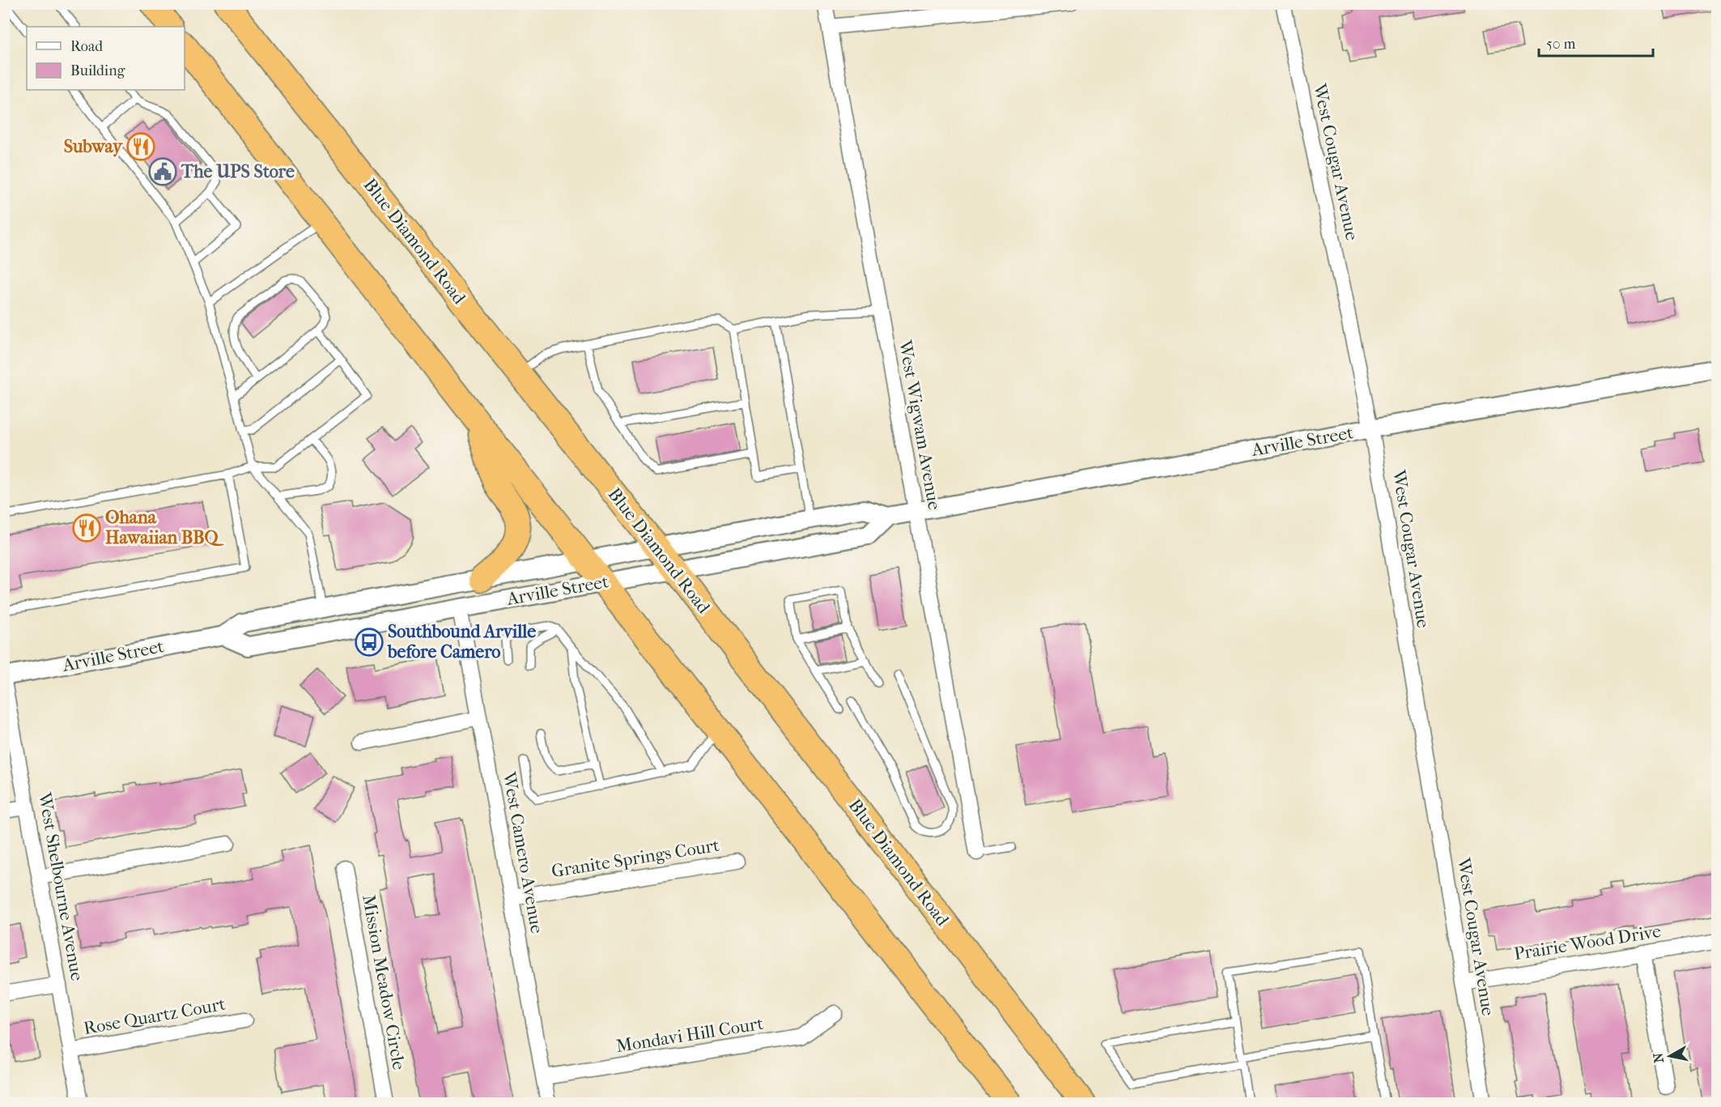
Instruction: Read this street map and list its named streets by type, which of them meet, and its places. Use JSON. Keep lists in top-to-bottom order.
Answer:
{
  "streets": {
    "highway": ["Blue Diamond Road"],
    "street": [
      "West Cougar Avenue",
      "West Wigwam Avenue",
      "Arville Street",
      "West Camero Avenue",
      "Granite Springs Court",
      "West Shelbourne Avenue",
      "Prairie Wood Drive",
      "Mission Meadow Circle",
      "Rose Quartz Court",
      "Mondavi Hill Court"
    ]
  },
  "crossings": [
    ["West Cougar Avenue", "Arville Street"],
    ["West Cougar Avenue", "Prairie Wood Drive"],
    ["Blue Diamond Road", "Arville Street"],
    ["West Wigwam Avenue", "Arville Street"],
    ["Arville Street", "West Camero Avenue"],
    ["Arville Street", "West Shelbourne Avenue"],
    ["West Camero Avenue", "Granite Springs Court"],
    ["West Camero Avenue", "Mondavi Hill Court"],
    ["West Shelbourne Avenue", "Rose Quartz Court"]
  ],
  "places": {
    "restaurant": ["Subway", "Ohana Hawaiian BBQ"],
    "public building": ["The UPS Store"],
    "bus stop": ["Southbound Arville before Camero"]
  },
  "legend": ["Road", "Building"],
  "scale_bar": "50 m",
  "north": "left"
}
